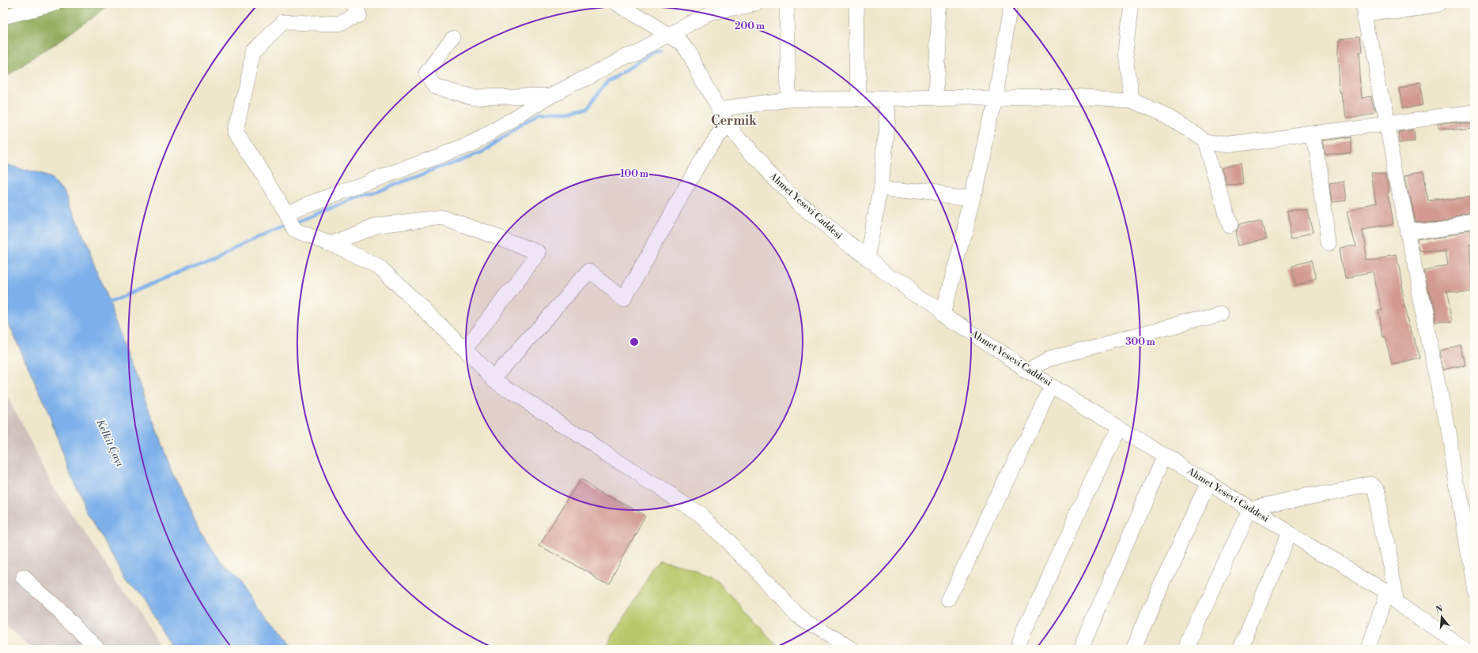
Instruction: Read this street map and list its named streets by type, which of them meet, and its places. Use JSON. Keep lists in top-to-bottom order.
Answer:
{
  "streets": {
    "street": ["Ahmet Yesevi Caddesi"]
  },
  "districts": ["Çermik"],
  "water": ["Kelkit Çayı"],
  "north": "top",
  "rings": ["200 m", "100 m", "300 m"]
}
